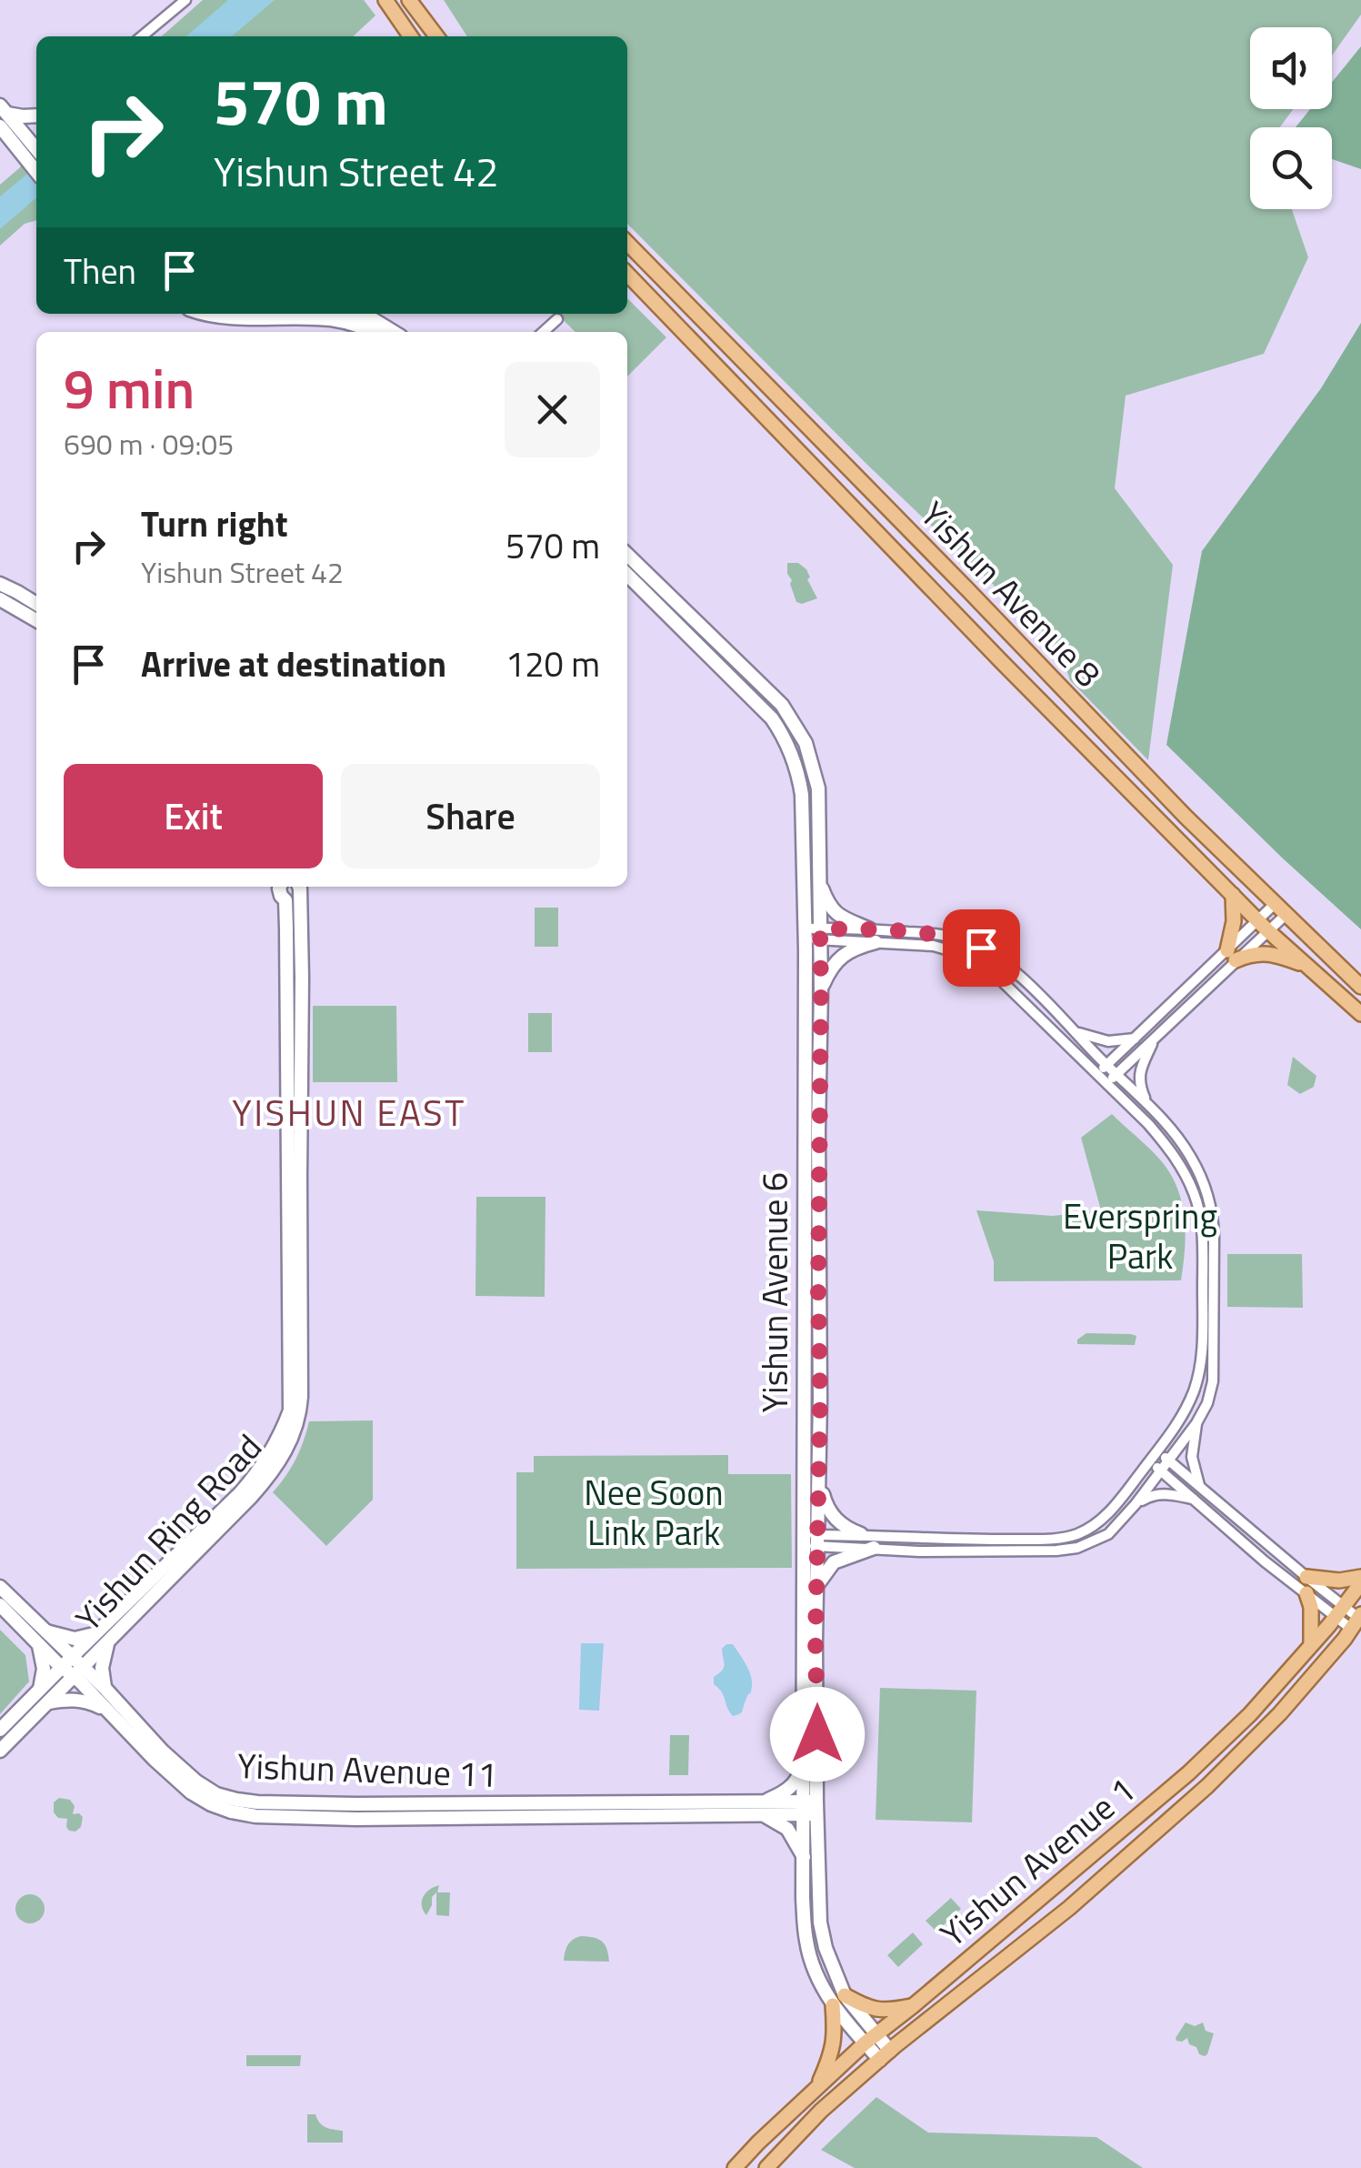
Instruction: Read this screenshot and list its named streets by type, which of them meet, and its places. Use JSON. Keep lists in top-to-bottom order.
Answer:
{
  "streets": {
    "main road": [
      "Yishun Avenue 8",
      "Yishun Avenue 6",
      "Yishun Ring Road",
      "Yishun Avenue 11",
      "Yishun Avenue 1"
    ]
  },
  "crossings": [
    ["Yishun Avenue 6", "Yishun Avenue 11"],
    ["Yishun Avenue 6", "Yishun Avenue 1"],
    ["Yishun Ring Road", "Yishun Avenue 11"]
  ],
  "districts": ["YISHUN EAST"],
  "parks": ["Everspring Park", "Nee Soon Link Park"],
  "page": {
    "turn": ["570 m", "Yishun Street 42"],
    "then": "Then",
    "heading": ["9 min", "690 m · 09:05"],
    "list": [
      {
        "name": "Turn right",
        "note": "Yishun Street 42",
        "value": "570 m"
      },
      {
        "name": "Arrive at destination",
        "value": "120 m"
      }
    ],
    "buttons": ["Exit", "Share"]
  }
}
